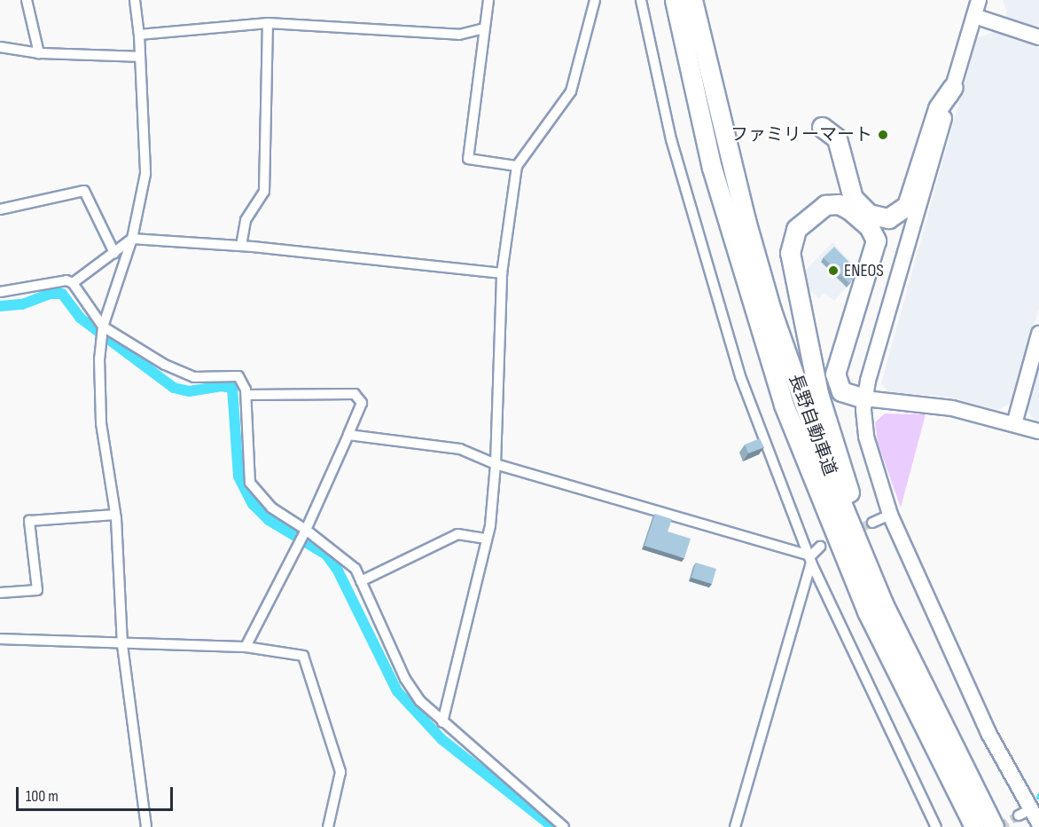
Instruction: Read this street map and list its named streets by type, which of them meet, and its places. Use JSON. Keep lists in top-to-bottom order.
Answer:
{
  "streets": {
    "highway": ["長野自動車道"]
  },
  "places": ["ファミリーマート", "ENEOS"],
  "scale_bar": "100 m"
}
